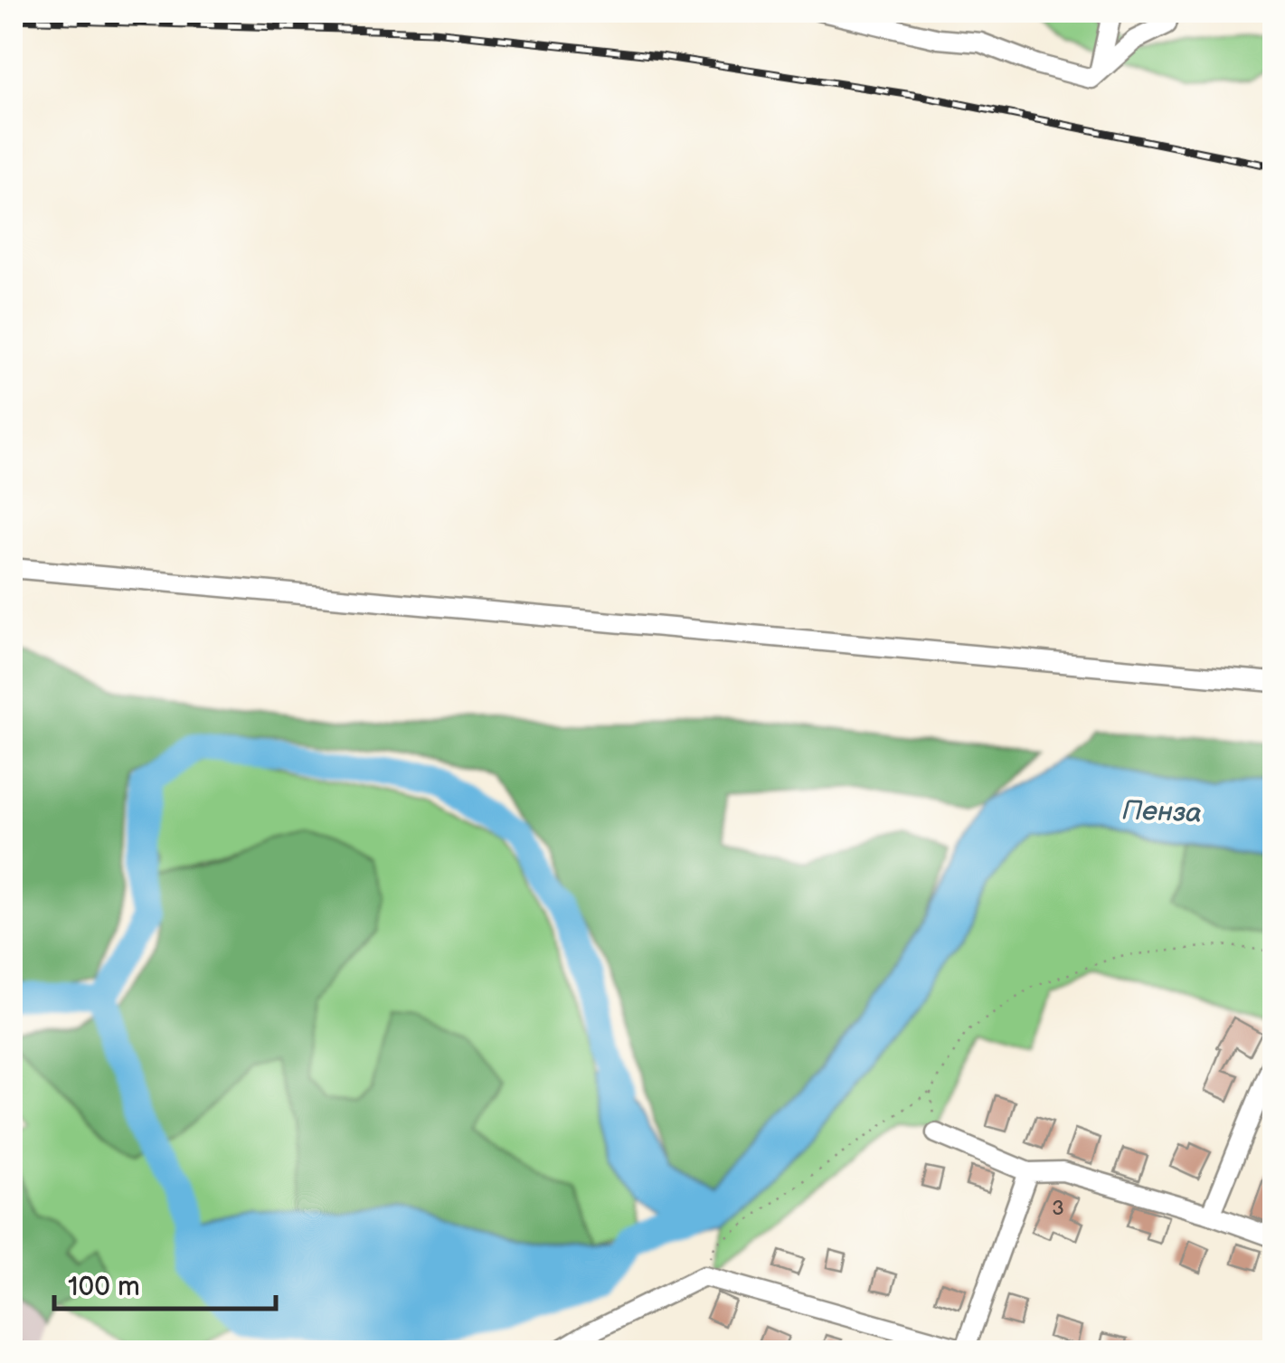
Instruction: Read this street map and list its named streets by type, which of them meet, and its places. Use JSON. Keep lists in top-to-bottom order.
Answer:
{
  "water": ["Пенза"],
  "house_numbers": ["3"],
  "scale_bar": "100 m"
}
